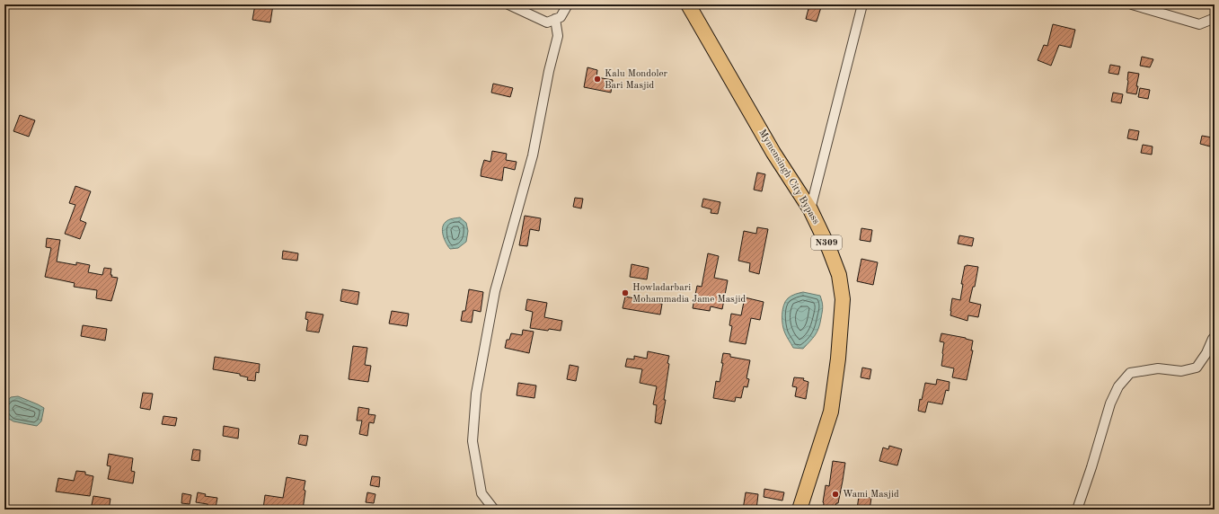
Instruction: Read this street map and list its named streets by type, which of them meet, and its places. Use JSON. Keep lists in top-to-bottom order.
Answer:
{
  "streets": {
    "highway": ["Mymensingh City Bypass", "N309"]
  },
  "places": ["Kalu Mondoler Bari Masjid", "Howladarbari Mohammadia Jame Masjid", "Wami Masjid"]
}
